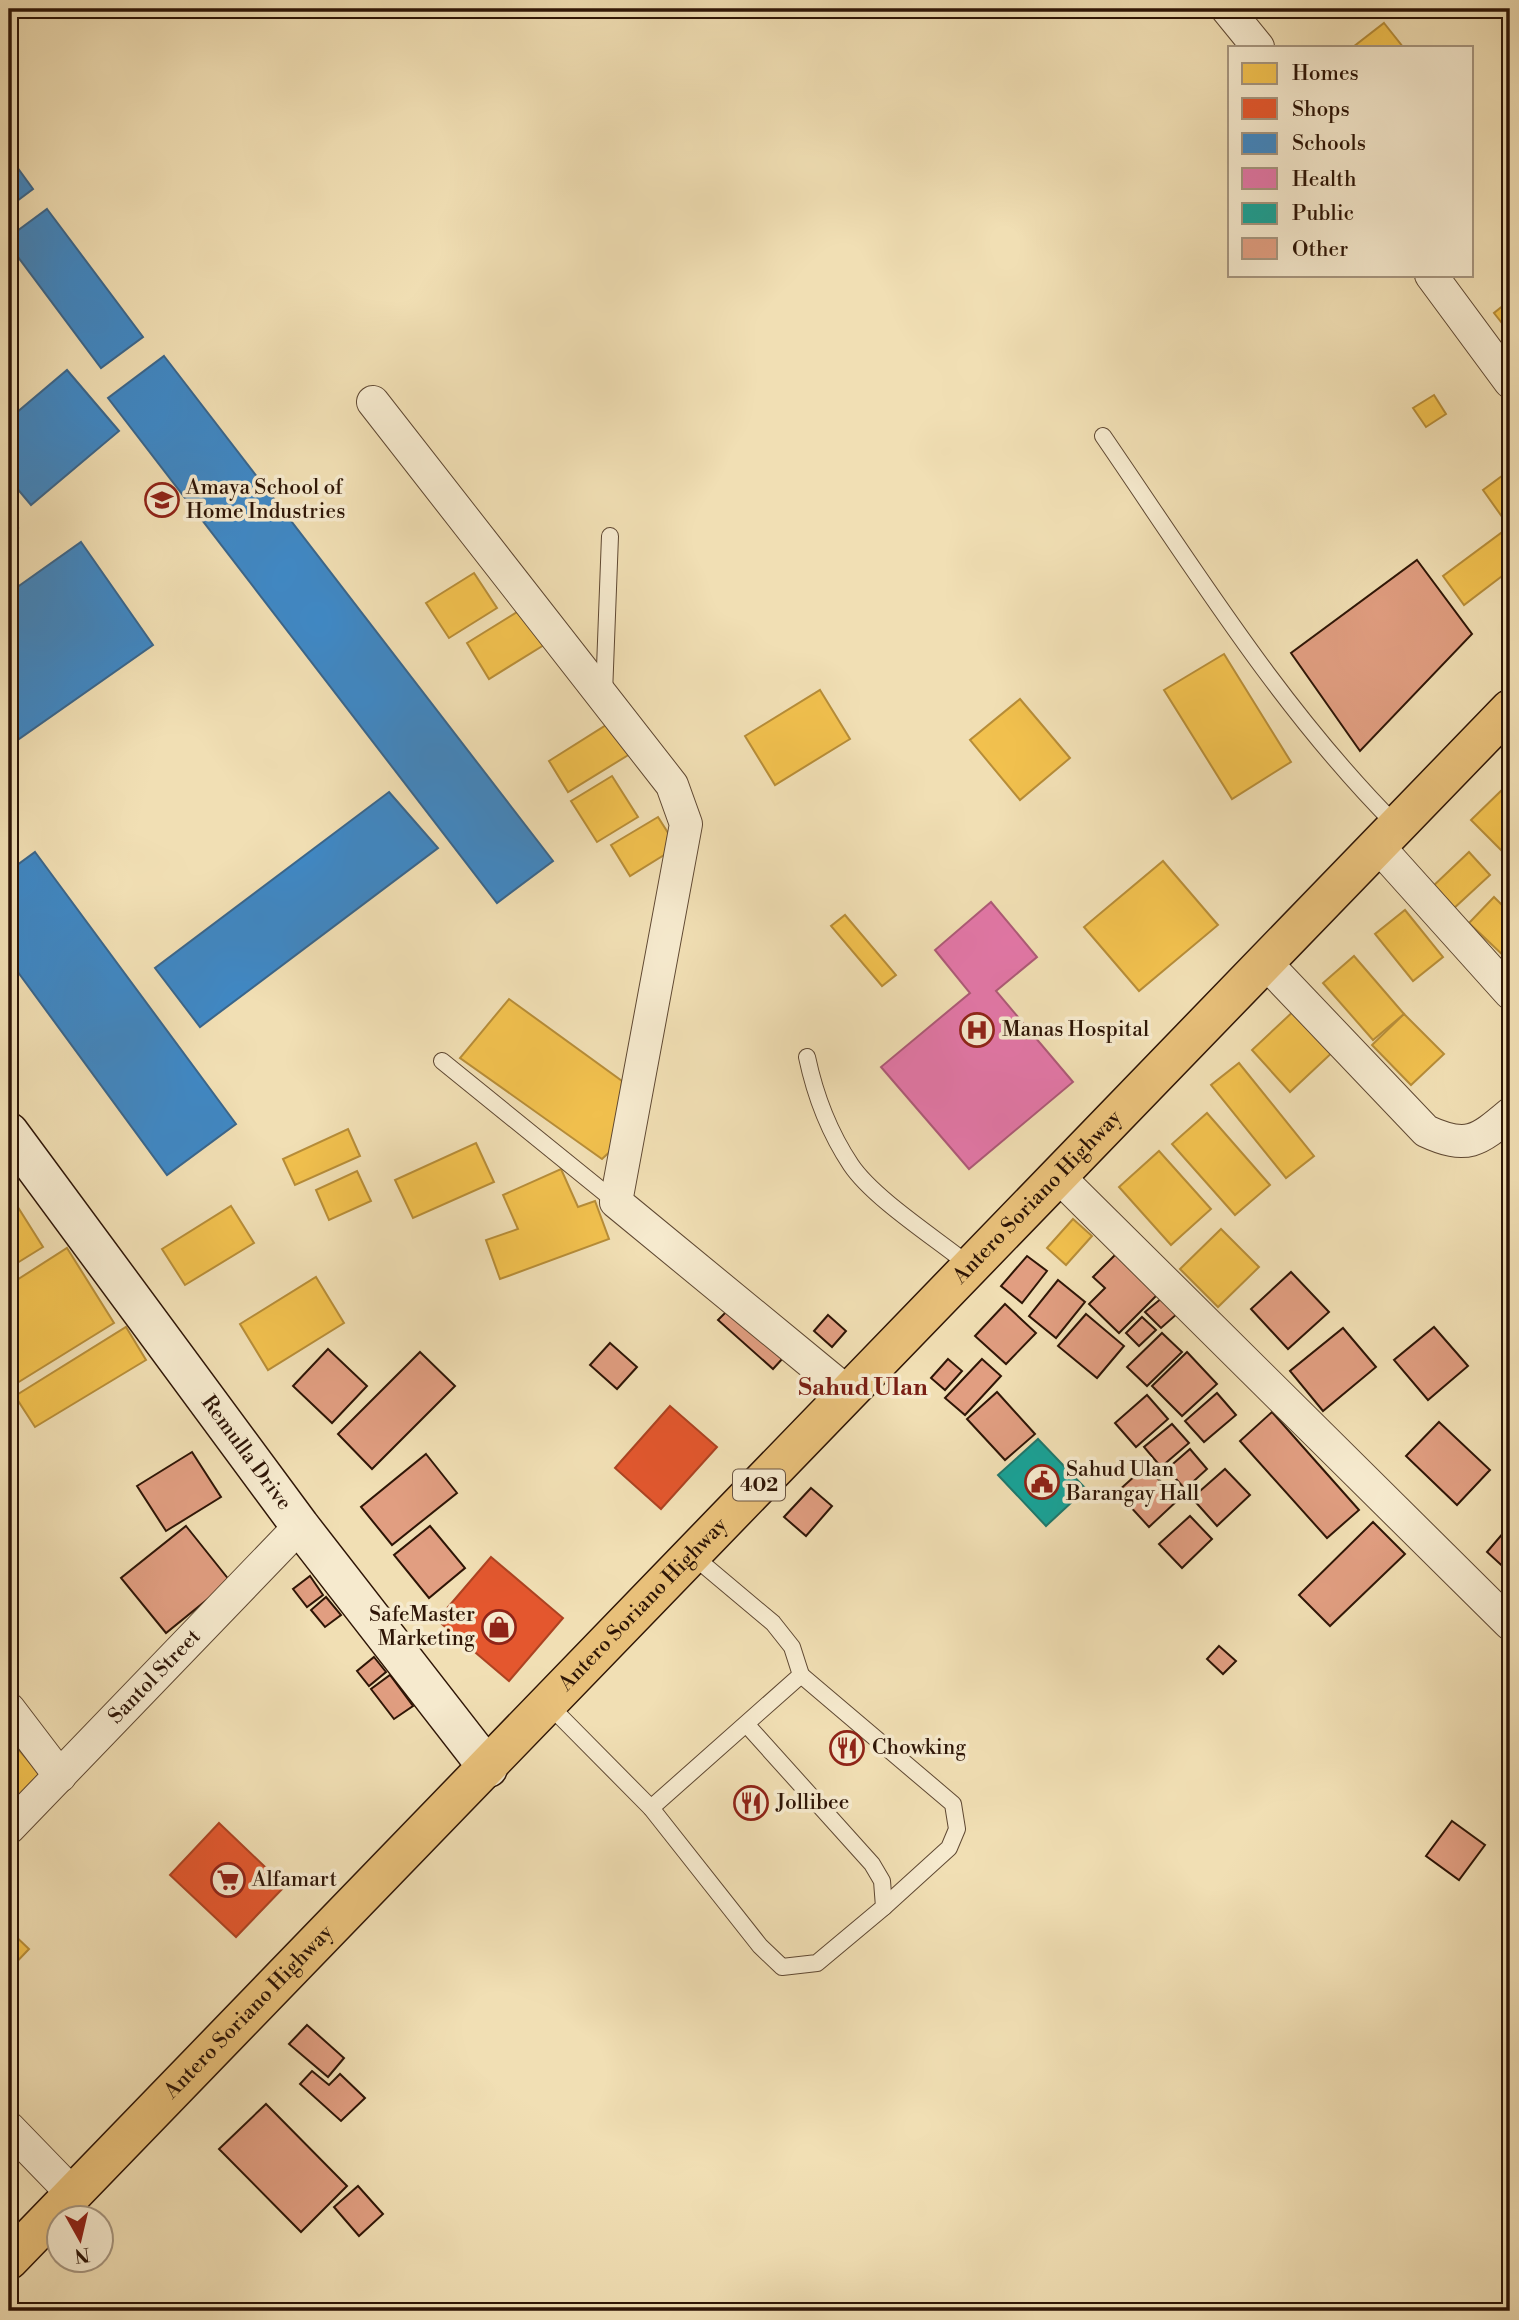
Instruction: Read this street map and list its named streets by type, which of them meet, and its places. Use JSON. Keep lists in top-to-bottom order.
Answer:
{
  "streets": {
    "main road": ["Antero Soriano Highway", "Remulla Drive", "402"],
    "street": ["Santol Street"]
  },
  "crossings": [
    ["Antero Soriano Highway", "Remulla Drive"],
    ["Remulla Drive", "Santol Street"]
  ],
  "districts": ["Sahud Ulan"],
  "places": {
    "school or university": ["Amaya School of Home Industries"],
    "hospital": ["Manas Hospital"],
    "public building": ["Sahud Ulan Barangay Hall"],
    "shop": ["SafeMaster Marketing"],
    "restaurant": ["Chowking", "Jollibee"],
    "supermarket": ["Alfamart"]
  },
  "legend": [
    "Homes",
    "Shops",
    "Schools",
    "Health",
    "Public",
    "Other"
  ],
  "north": "bottom"
}
